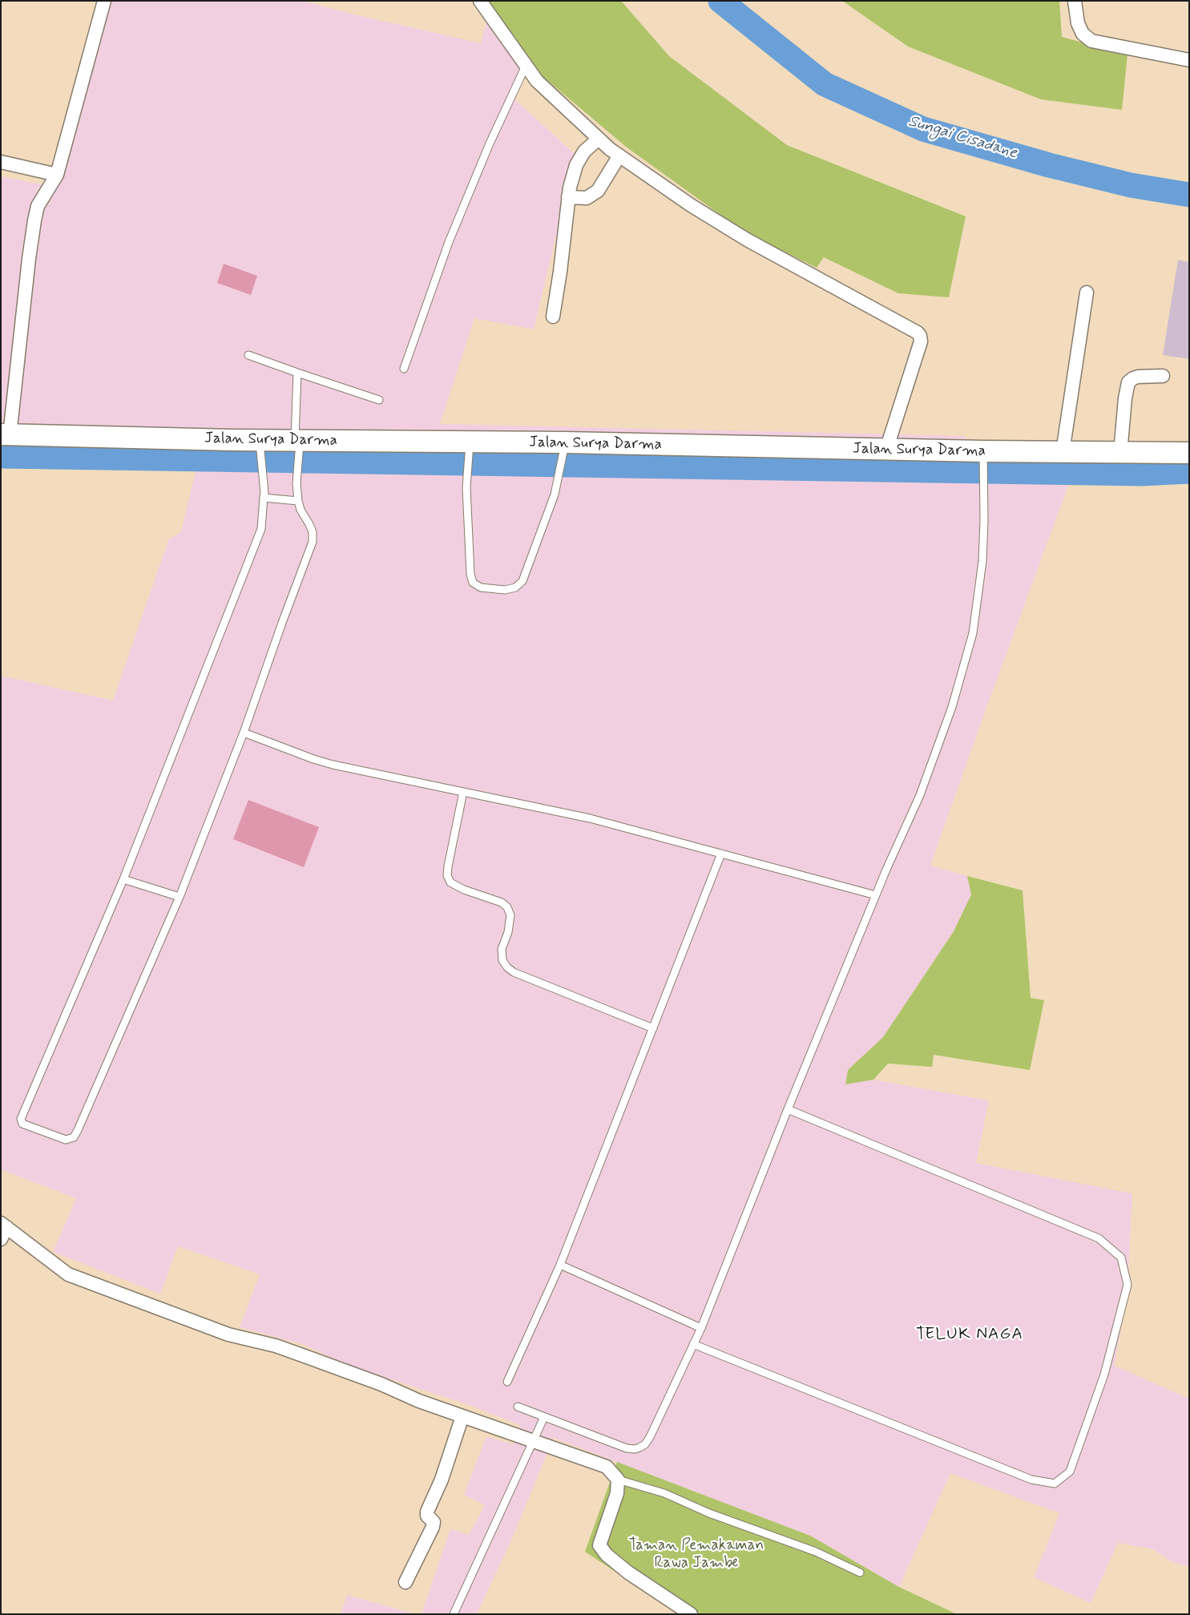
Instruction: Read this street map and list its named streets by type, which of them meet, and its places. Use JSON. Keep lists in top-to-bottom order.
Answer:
{
  "streets": {
    "main road": ["Jalan Surya Darma"]
  },
  "districts": ["TELUK NAGA"],
  "water": ["Sungai Cisadane"],
  "parks": ["Taman Pemakaman Rawa Jambe"]
}
